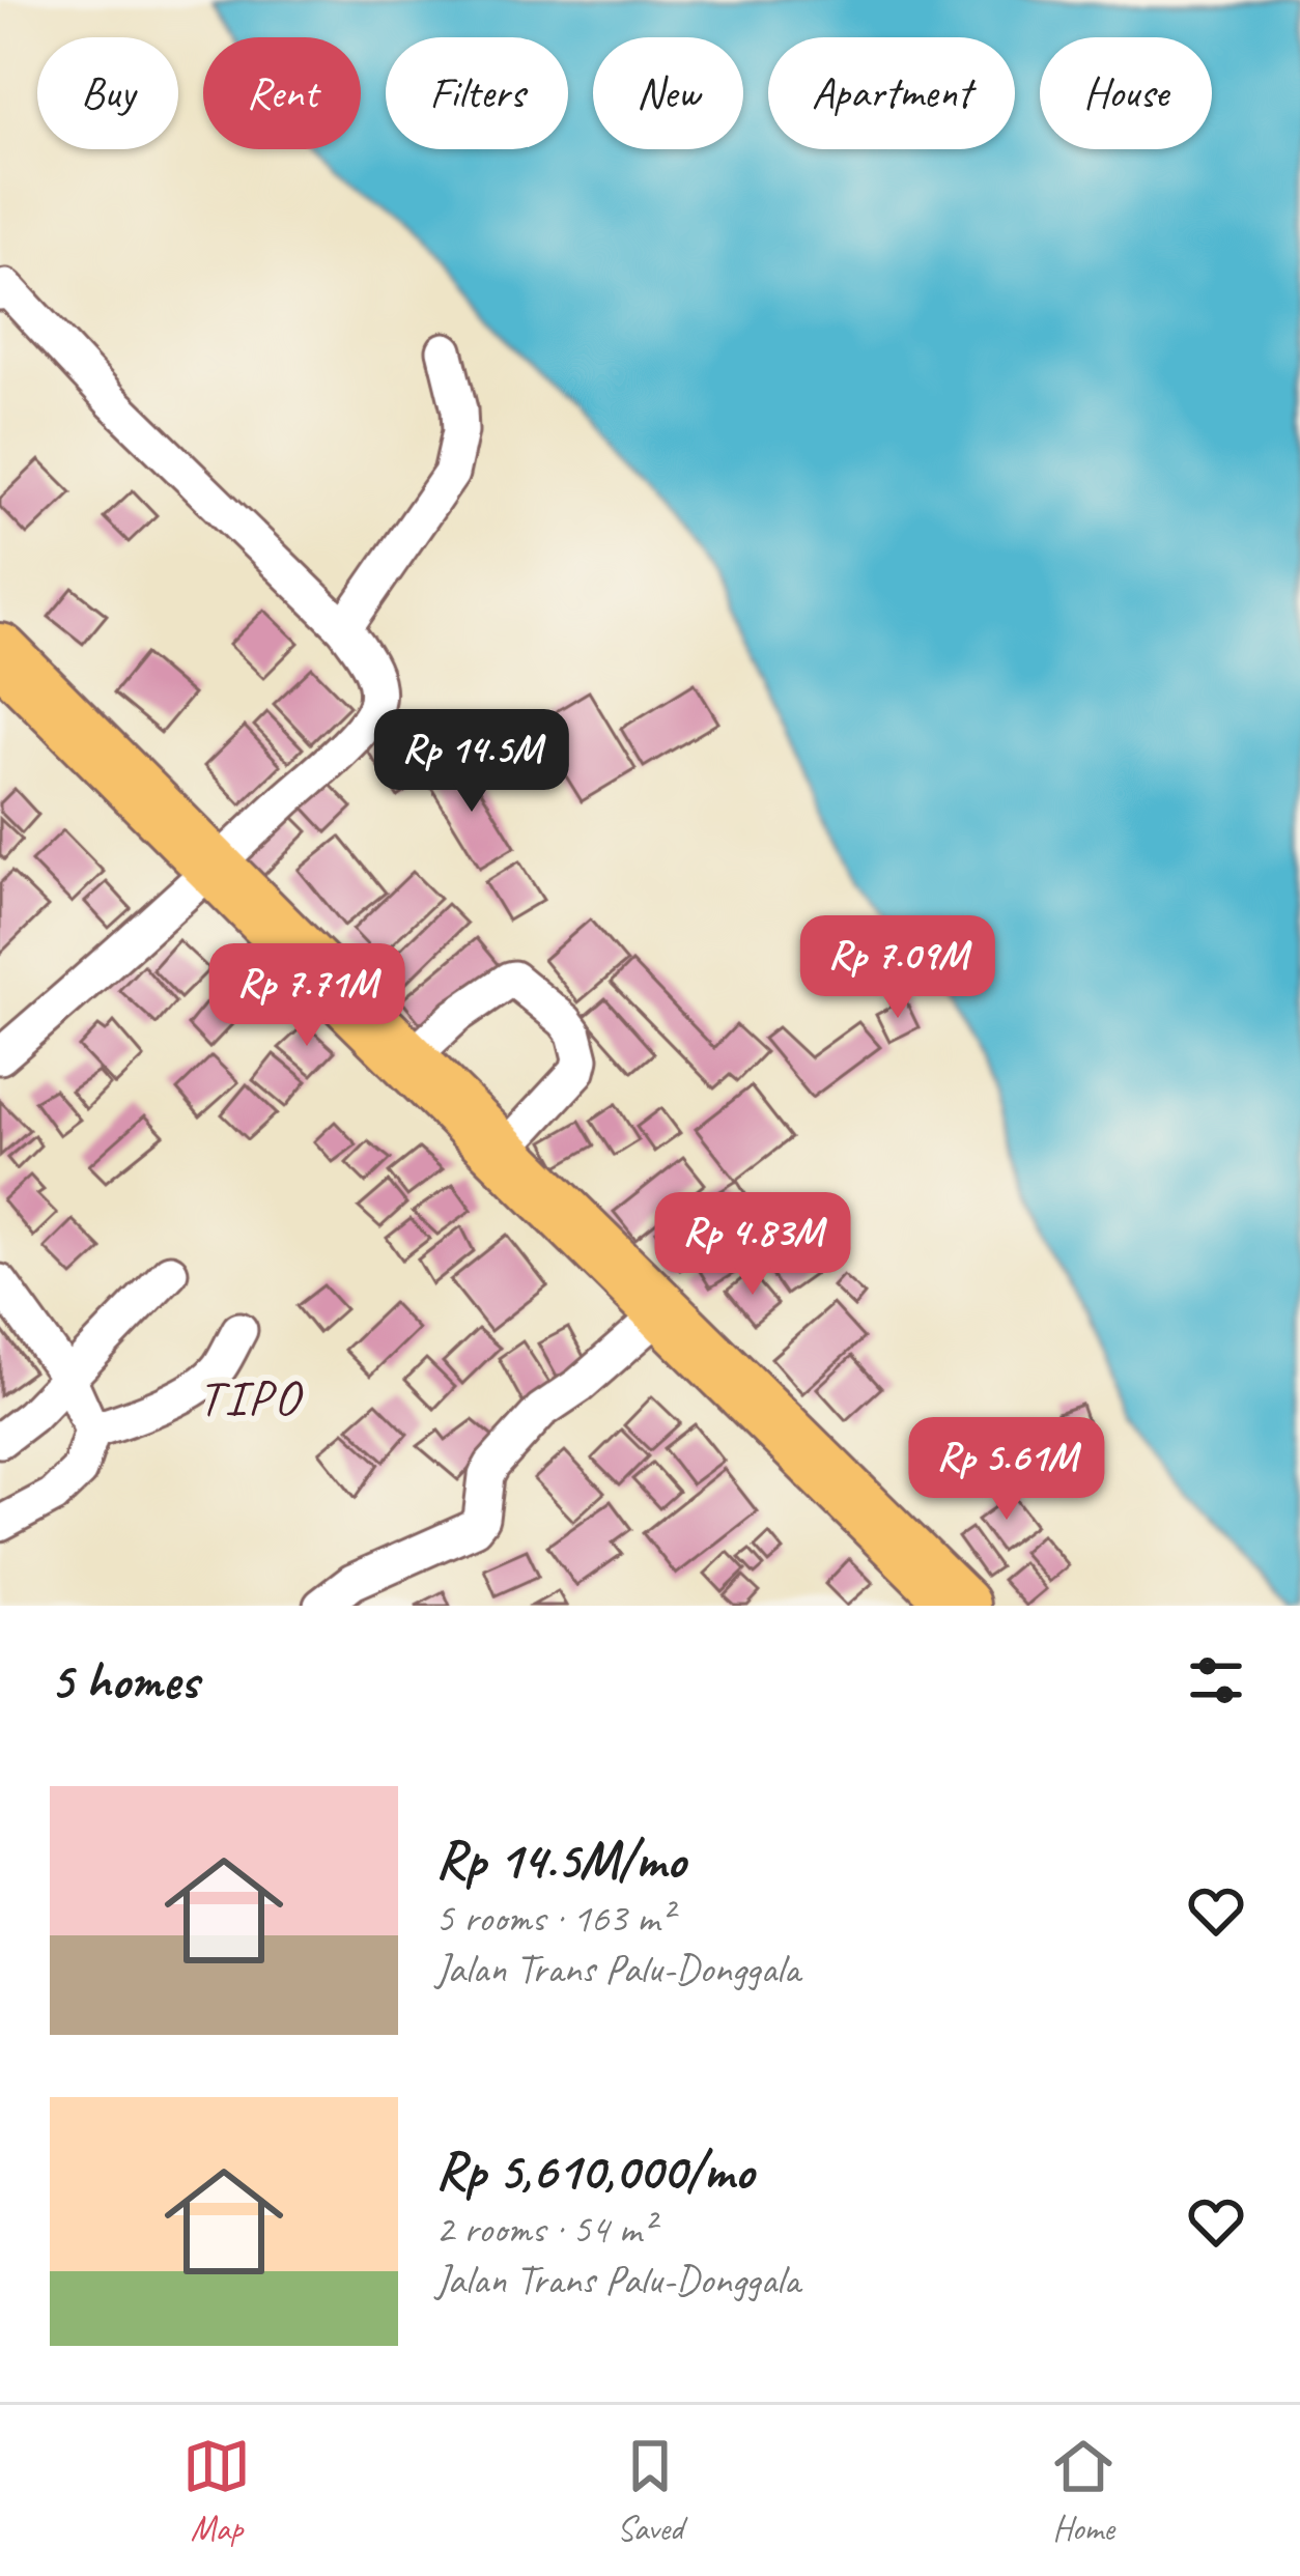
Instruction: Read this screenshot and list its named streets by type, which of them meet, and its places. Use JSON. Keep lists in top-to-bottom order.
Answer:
{
  "districts": ["TIPO"],
  "page": {
    "chip": [
      "Buy",
      "Rent",
      "Filters",
      "New",
      "Apartment",
      "House"
    ],
    "price": [
      "Rp 14.5M",
      "Rp 7.09M",
      "Rp 7.71M",
      "Rp 4.83M",
      "Rp 5.61M"
    ],
    "heading": "5 homes",
    "list": [
      {
        "name": "Rp 14.5M/mo",
        "note": "5 rooms · 163 m² · Jalan Trans Palu-Donggala"
      },
      {
        "name": "Rp 5,610,000/mo",
        "note": "2 rooms · 54 m² · Jalan Trans Palu-Donggala"
      }
    ],
    "tabs": ["Map", "Saved", "Home"]
  }
}
